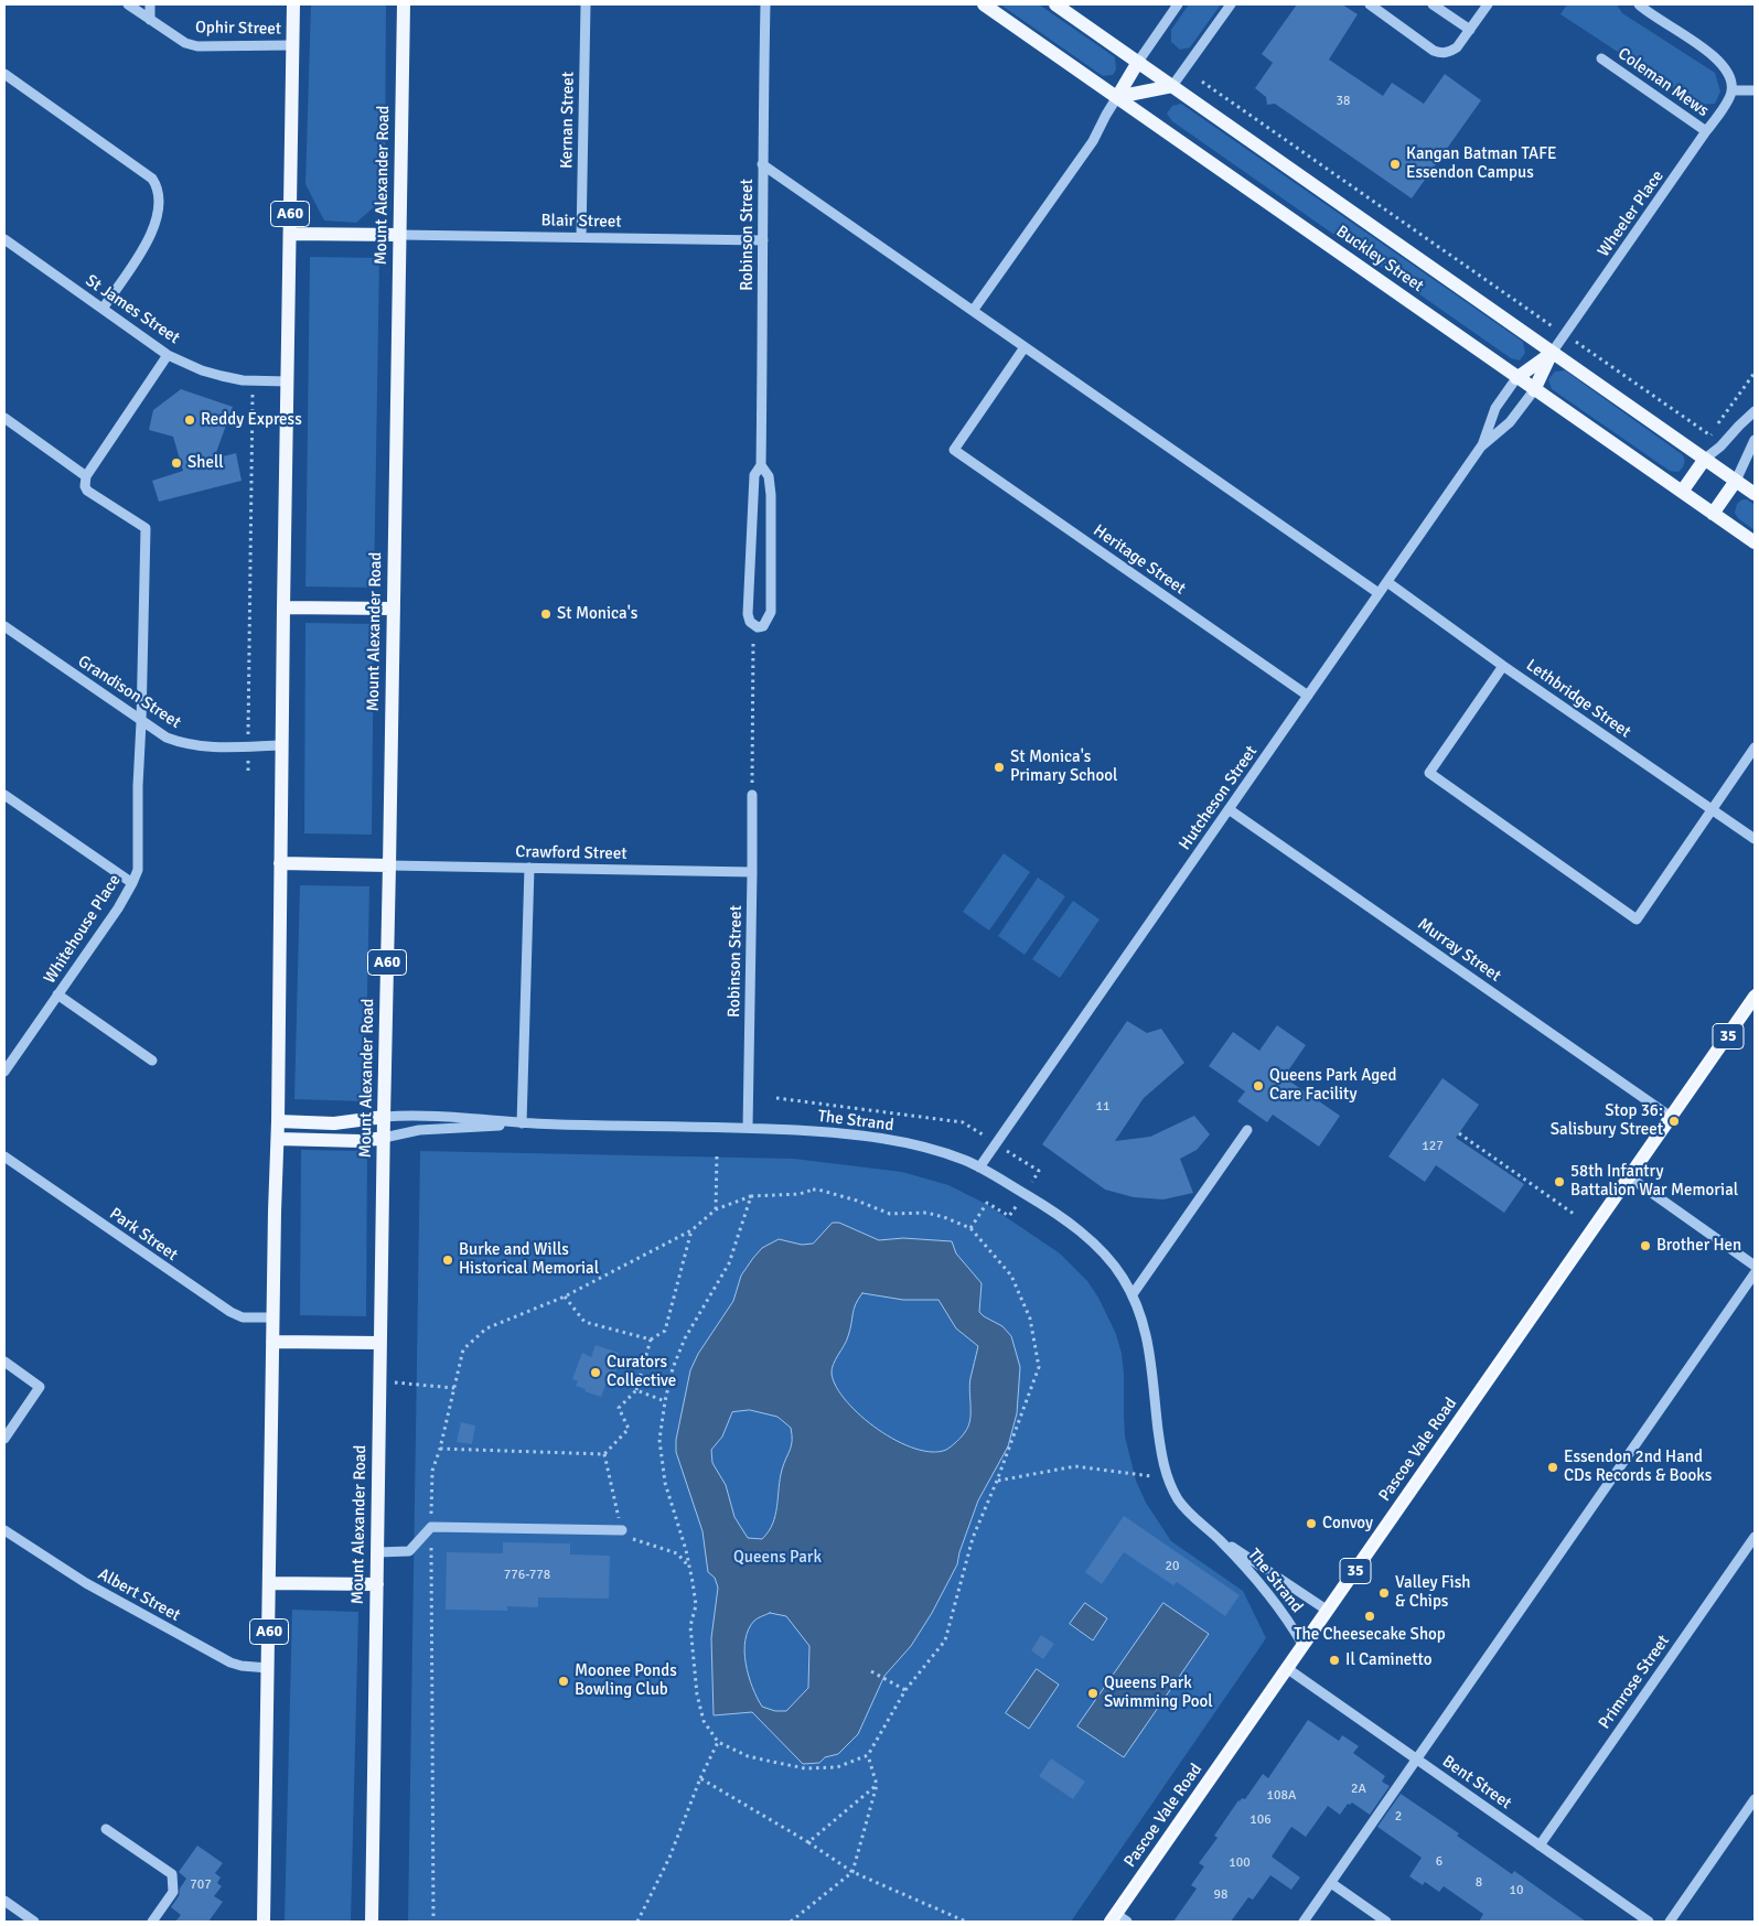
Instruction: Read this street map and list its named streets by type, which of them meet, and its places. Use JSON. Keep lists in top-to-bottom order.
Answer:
{
  "streets": {
    "main road": [
      "Mount Alexander Road",
      "A60",
      "Buckley Street",
      "35",
      "Pascoe Vale Road"
    ],
    "street": [
      "Ophir Street",
      "Coleman Mews",
      "Kernan Street",
      "Wheeler Place",
      "Blair Street",
      "Robinson Street",
      "St James Street",
      "Heritage Street",
      "Grandison Street",
      "Lethbridge Street",
      "Hutcheson Street",
      "Crawford Street",
      "Whitehouse Place",
      "Murray Street",
      "The Strand",
      "Park Street",
      "Albert Street",
      "Primrose Street",
      "Bent Street"
    ]
  },
  "crossings": [
    ["Ophir Street", "A60"],
    ["Coleman Mews", "Wheeler Place"],
    ["Kernan Street", "Blair Street"],
    ["Mount Alexander Road", "Blair Street"],
    ["Mount Alexander Road", "Crawford Street"],
    ["Mount Alexander Road", "The Strand"],
    ["A60", "St James Street"],
    ["A60", "Grandison Street"],
    ["A60", "Park Street"],
    ["A60", "Albert Street"],
    ["Wheeler Place", "Buckley Street"],
    ["Blair Street", "Robinson Street"],
    ["Robinson Street", "Crawford Street"],
    ["Robinson Street", "The Strand"],
    ["Buckley Street", "Hutcheson Street"],
    ["Heritage Street", "Hutcheson Street"],
    ["Grandison Street", "Whitehouse Place"],
    ["Lethbridge Street", "Hutcheson Street"],
    ["Hutcheson Street", "Murray Street"],
    ["Hutcheson Street", "The Strand"],
    ["Murray Street", "Pascoe Vale Road"],
    ["The Strand", "Pascoe Vale Road"],
    ["Pascoe Vale Road", "Bent Street"],
    ["Primrose Street", "Bent Street"]
  ],
  "parks": ["Queens Park"],
  "places": [
    "Kangan Batman TAFE Essendon Campus",
    "Reddy Express",
    "Shell",
    "St Monica's",
    "St Monica's Primary School",
    "Queens Park Aged Care Facility",
    "Stop 36: Salisbury Street",
    "58th Infantry Battalion War Memorial",
    "Brother Hen",
    "Burke and Wills Historical Memorial",
    "Curators Collective",
    "Essendon 2nd Hand CDs Records & Books",
    "Convoy",
    "Valley Fish & Chips",
    "The Cheesecake Shop",
    "Il Caminetto",
    "Moonee Ponds Bowling Club",
    "Queens Park Swimming Pool"
  ],
  "house_numbers": [
    "38",
    "11",
    "127",
    "20",
    "776-778",
    "2A",
    "108A",
    "2",
    "106",
    "6",
    "100",
    "8",
    "707",
    "10",
    "98"
  ]
}
